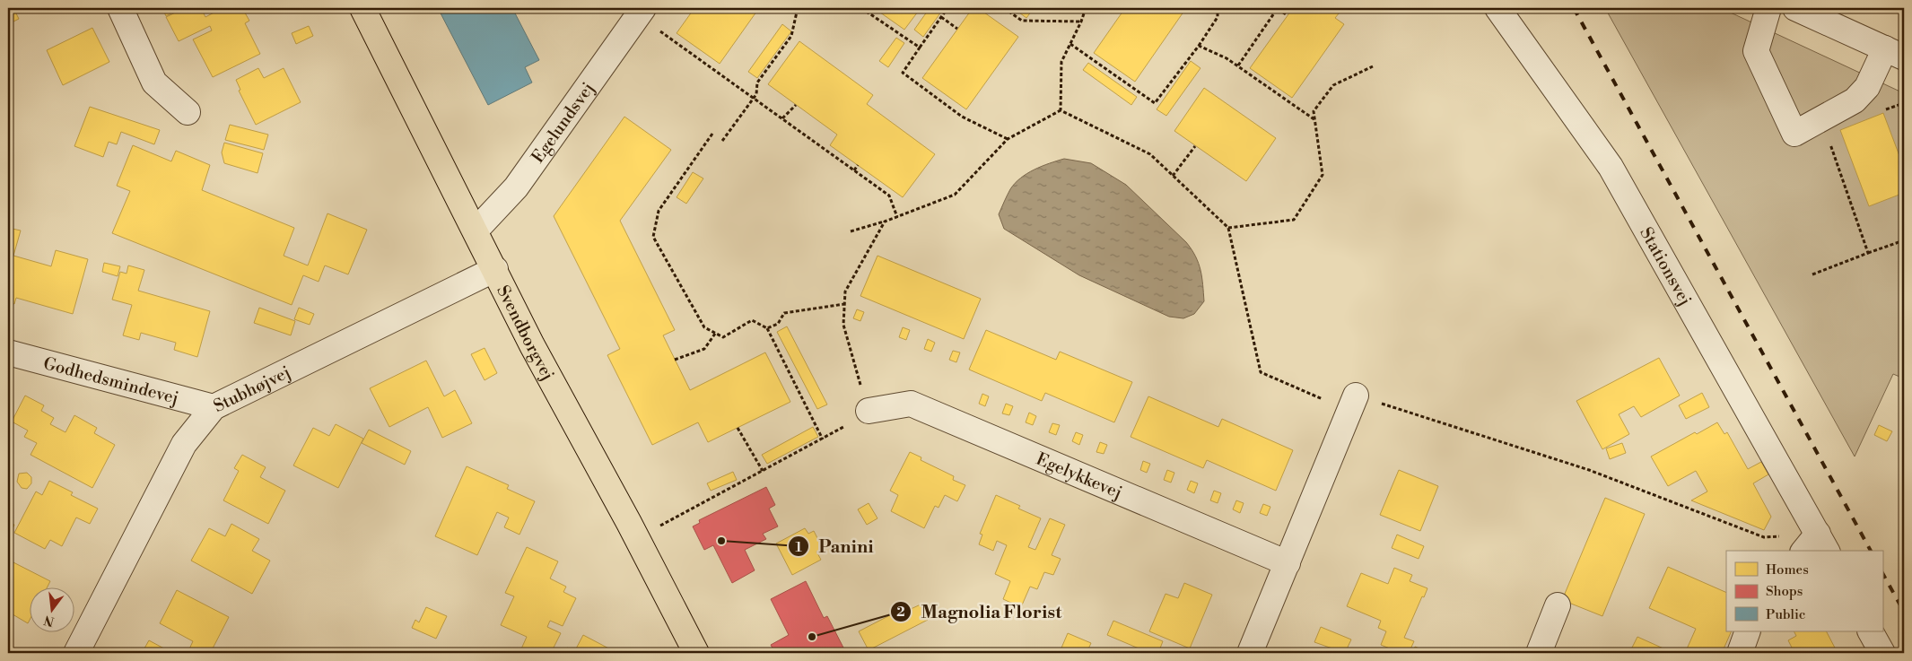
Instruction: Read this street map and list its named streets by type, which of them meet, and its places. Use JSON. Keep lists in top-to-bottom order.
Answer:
{
  "streets": {
    "main road": ["Svendborgvej"],
    "street": [
      "Egelundsvej",
      "Stationsvej",
      "Godhedsmindevej",
      "Stubhøjvej",
      "Egelykkevej"
    ]
  },
  "crossings": [
    ["Egelundsvej", "Svendborgvej"],
    ["Svendborgvej", "Stubhøjvej"],
    ["Godhedsmindevej", "Stubhøjvej"]
  ],
  "places": ["Panini", "Magnolia Florist"],
  "legend": ["Homes", "Shops", "Public"],
  "north": "bottom"
}
